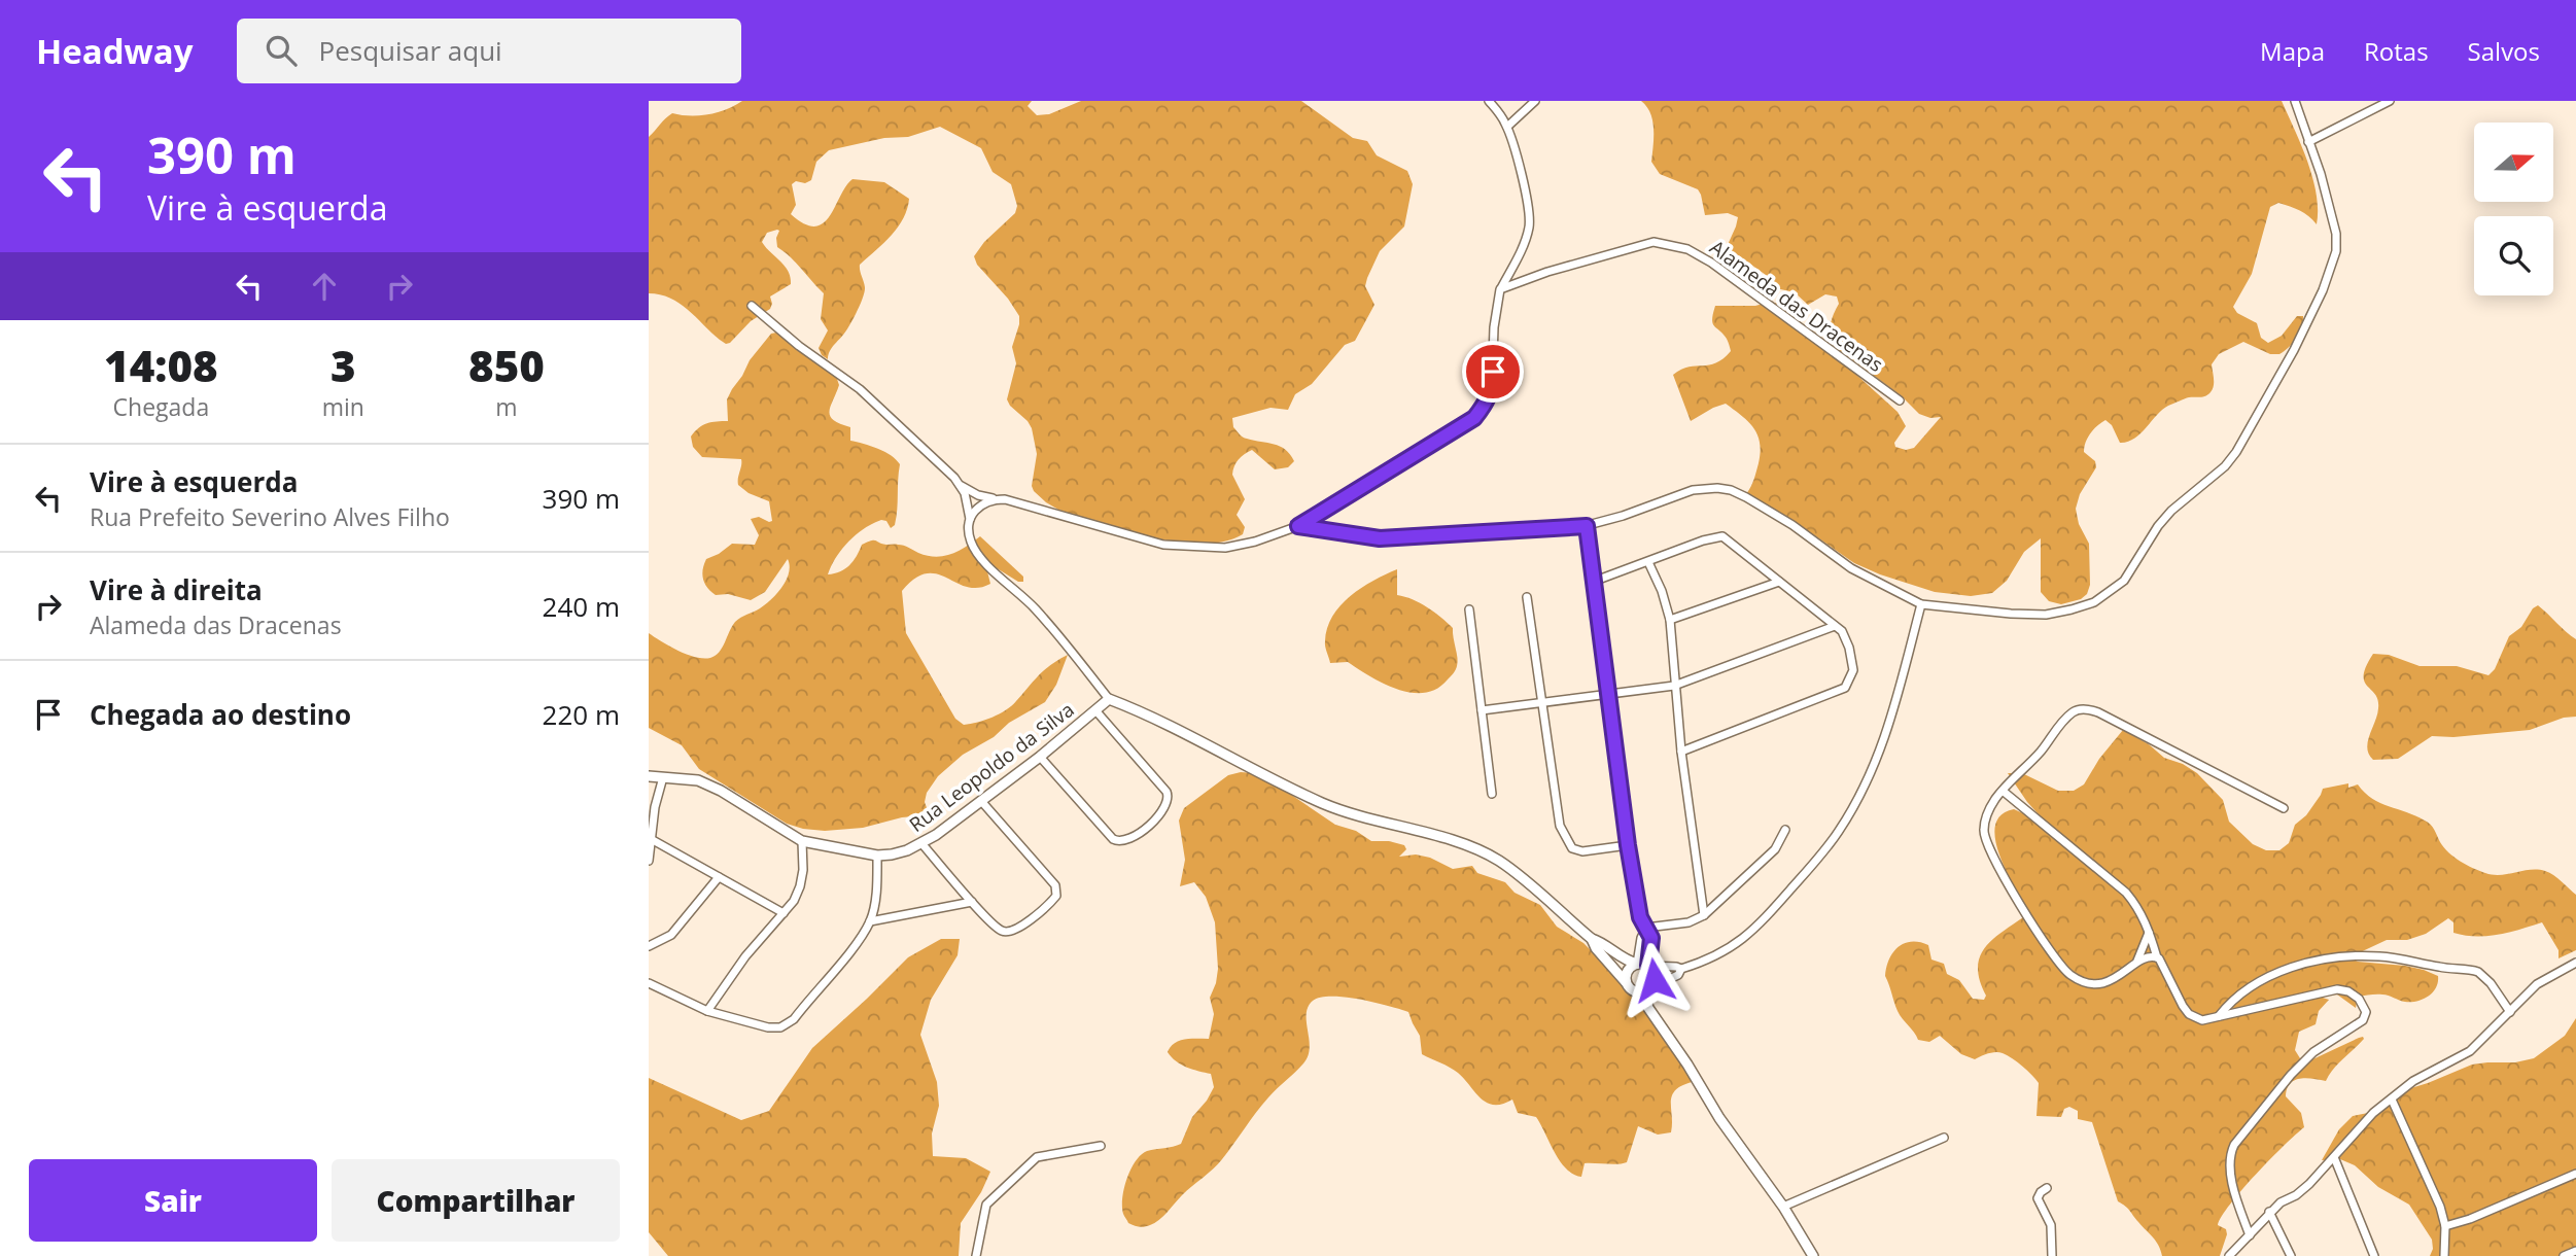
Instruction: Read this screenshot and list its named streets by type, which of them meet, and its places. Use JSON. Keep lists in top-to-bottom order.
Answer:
{
  "streets": {
    "street": ["Alameda das Dracenas", "Rua Leopoldo da Silva"]
  },
  "north": "right",
  "page": {
    "header": "Headway",
    "search": "Pesquisar aqui",
    "nav": ["Mapa", "Rotas", "Salvos"],
    "turn": ["390 m", "Vire à esquerda"],
    "eta": [
      "14:08",
      "Chegada",
      "3",
      "min",
      "850",
      "m"
    ],
    "list": [
      {
        "name": "Vire à esquerda",
        "note": "Rua Prefeito Severino Alves Filho",
        "value": "390 m"
      },
      {
        "name": "Vire à direita",
        "note": "Alameda das Dracenas",
        "value": "240 m"
      },
      {
        "name": "Chegada ao destino",
        "value": "220 m"
      }
    ],
    "buttons": ["Sair", "Compartilhar"]
  }
}
